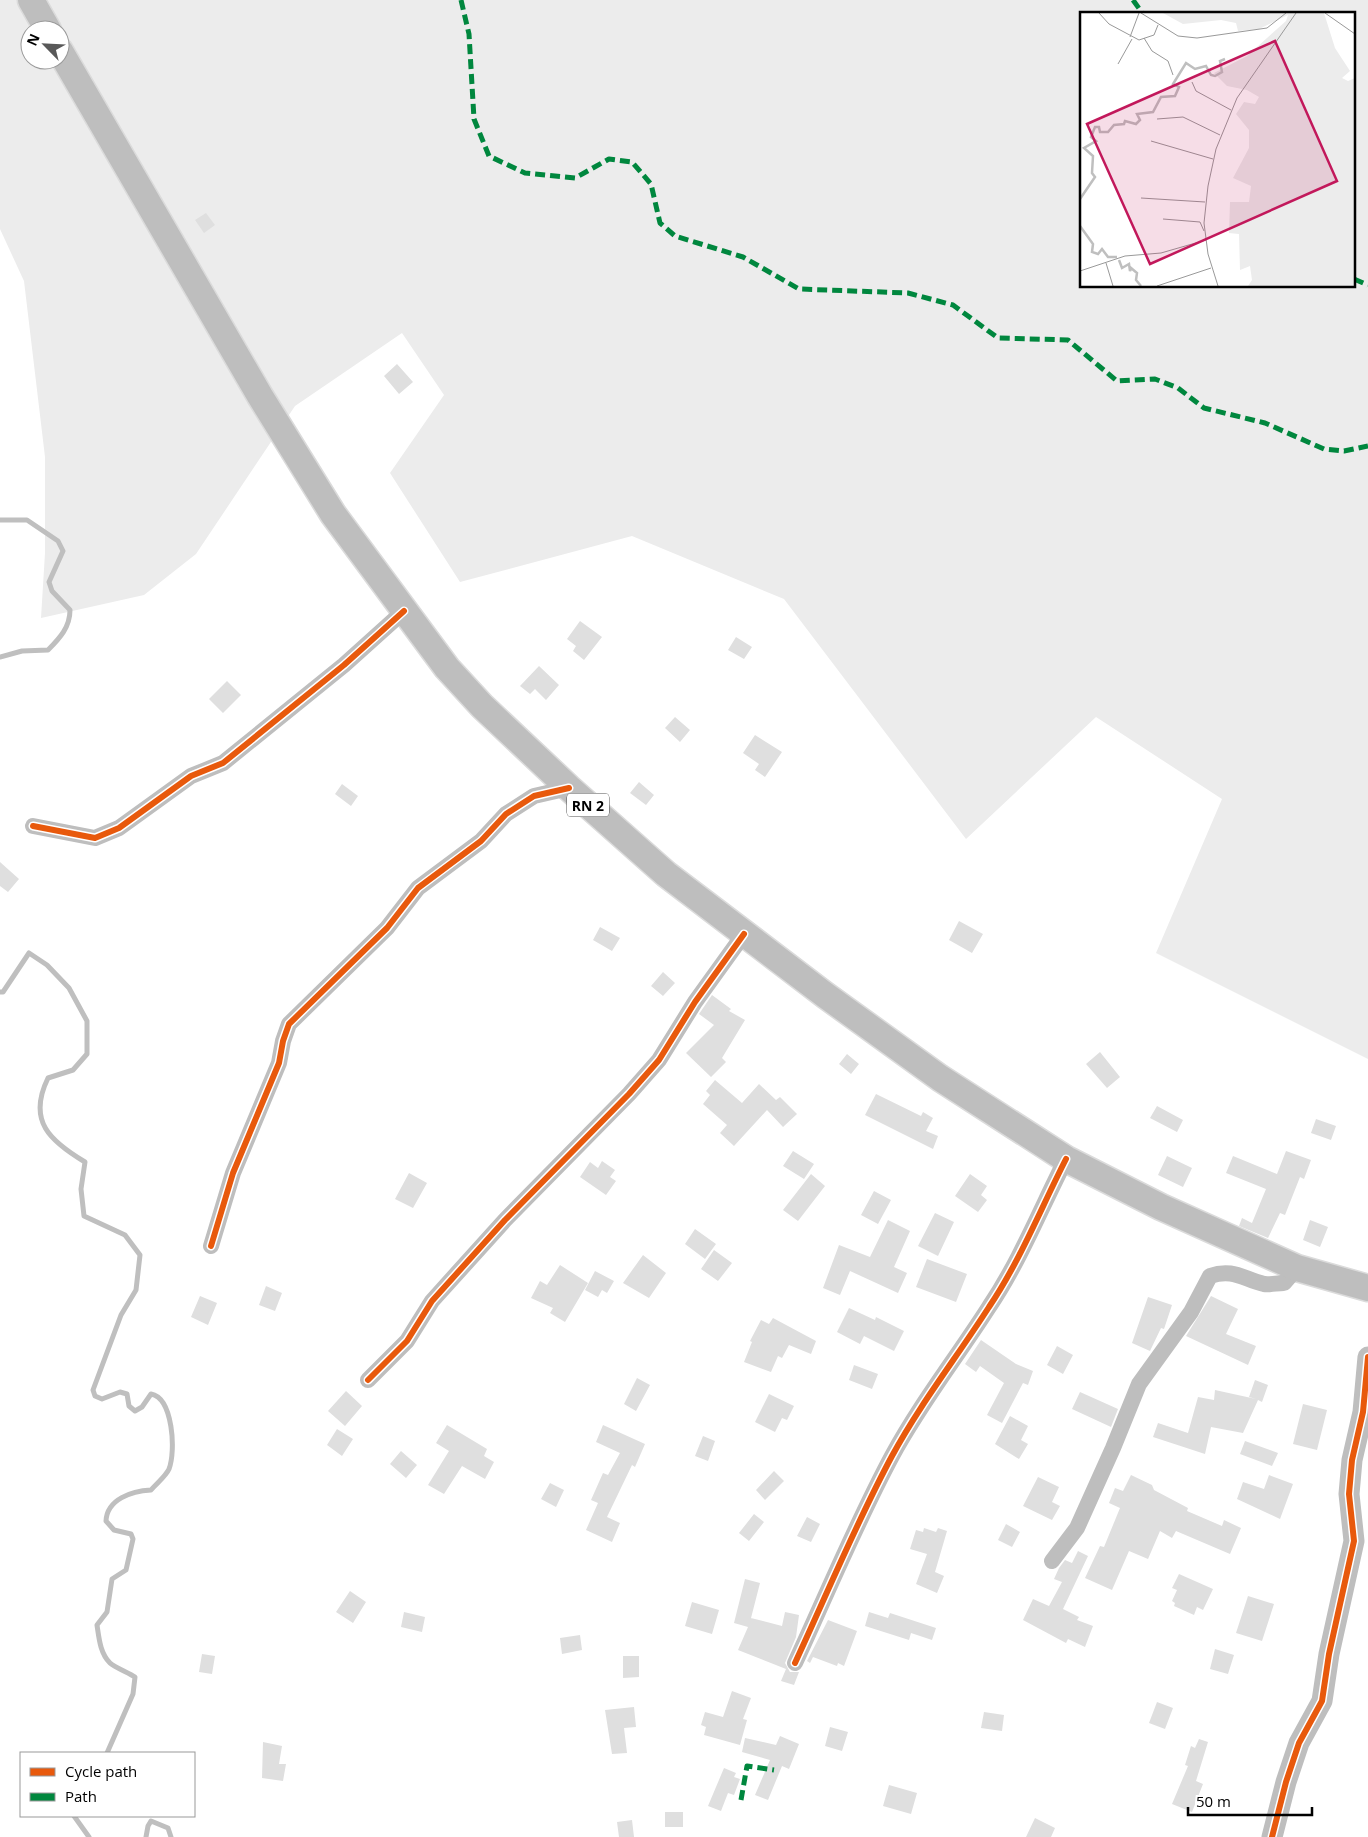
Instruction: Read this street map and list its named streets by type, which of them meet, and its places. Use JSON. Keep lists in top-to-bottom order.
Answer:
{
  "streets": {
    "main road": ["RN 2"]
  },
  "legend": ["Cycle path", "Path"],
  "scale_bar": "50 m",
  "north": "top left"
}
